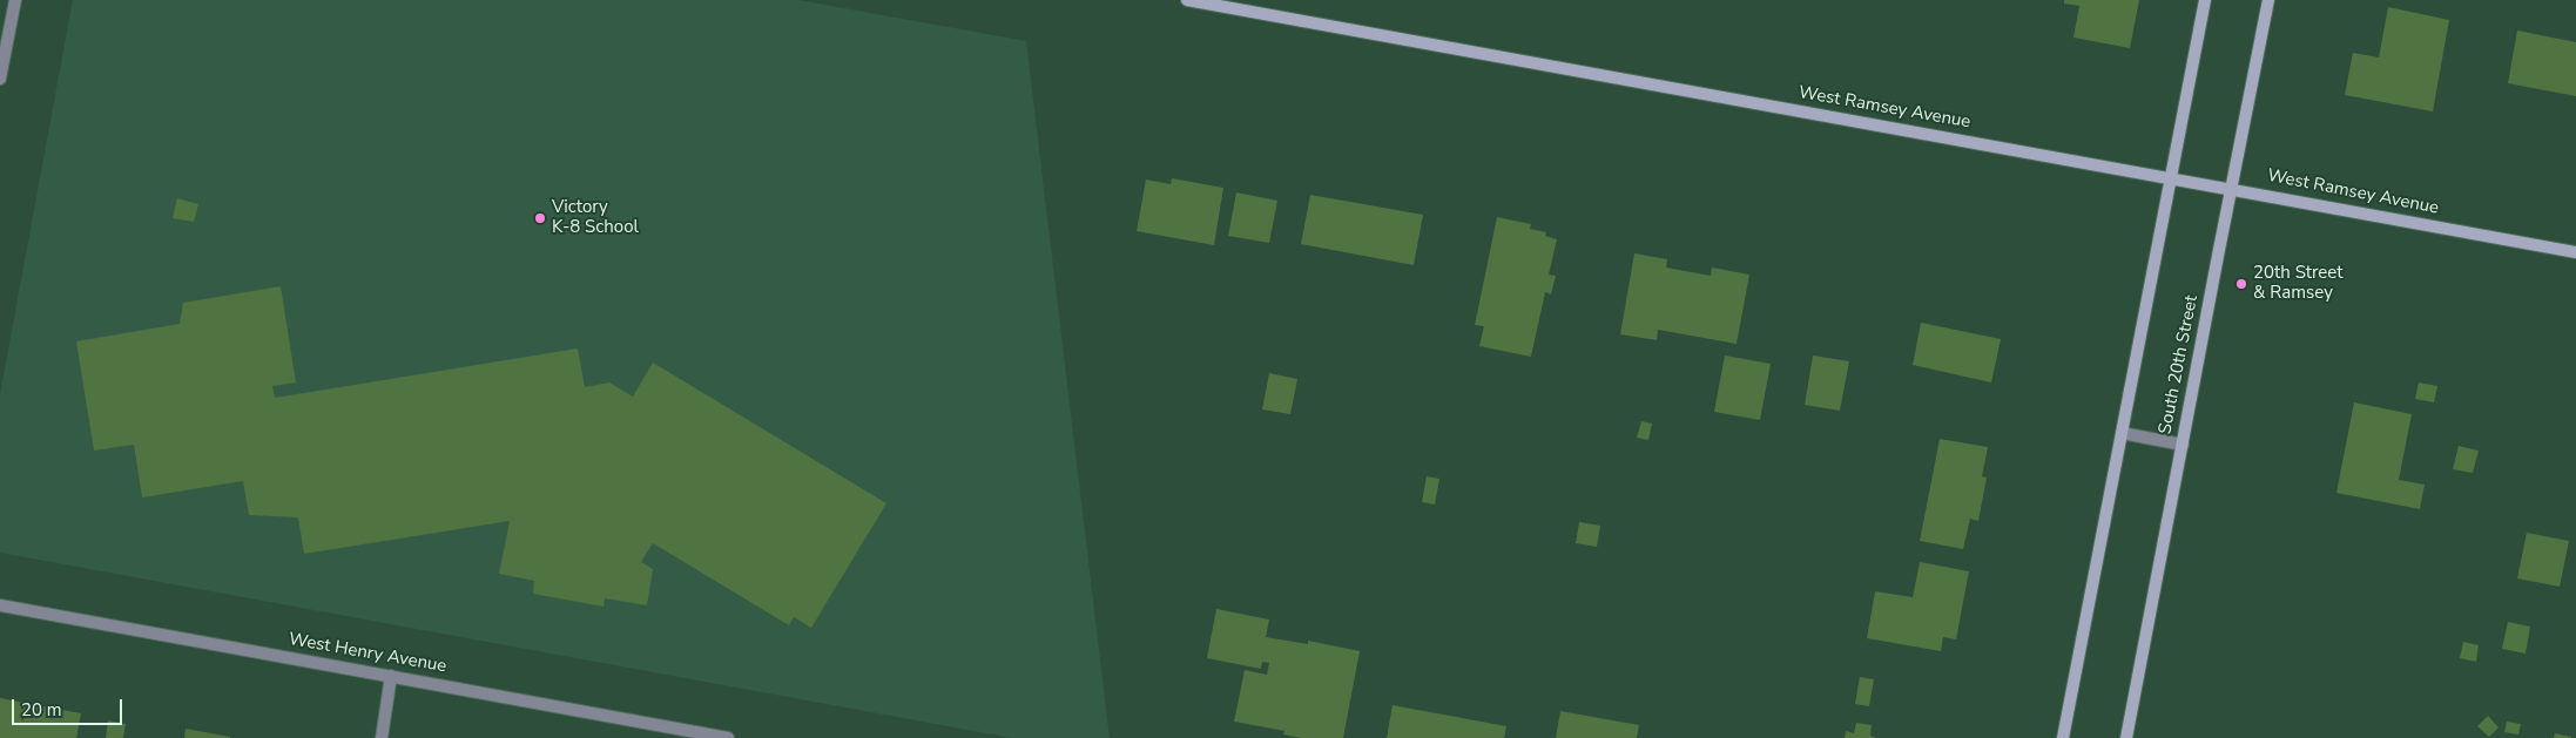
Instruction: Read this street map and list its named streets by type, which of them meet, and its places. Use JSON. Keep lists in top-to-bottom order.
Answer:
{
  "streets": {
    "street": ["West Ramsey Avenue", "South 20th Street", "West Henry Avenue"]
  },
  "crossings": [
    ["West Ramsey Avenue", "South 20th Street"]
  ],
  "places": ["Victory K-8 School", "20th Street & Ramsey"],
  "scale_bar": "20 m"
}
